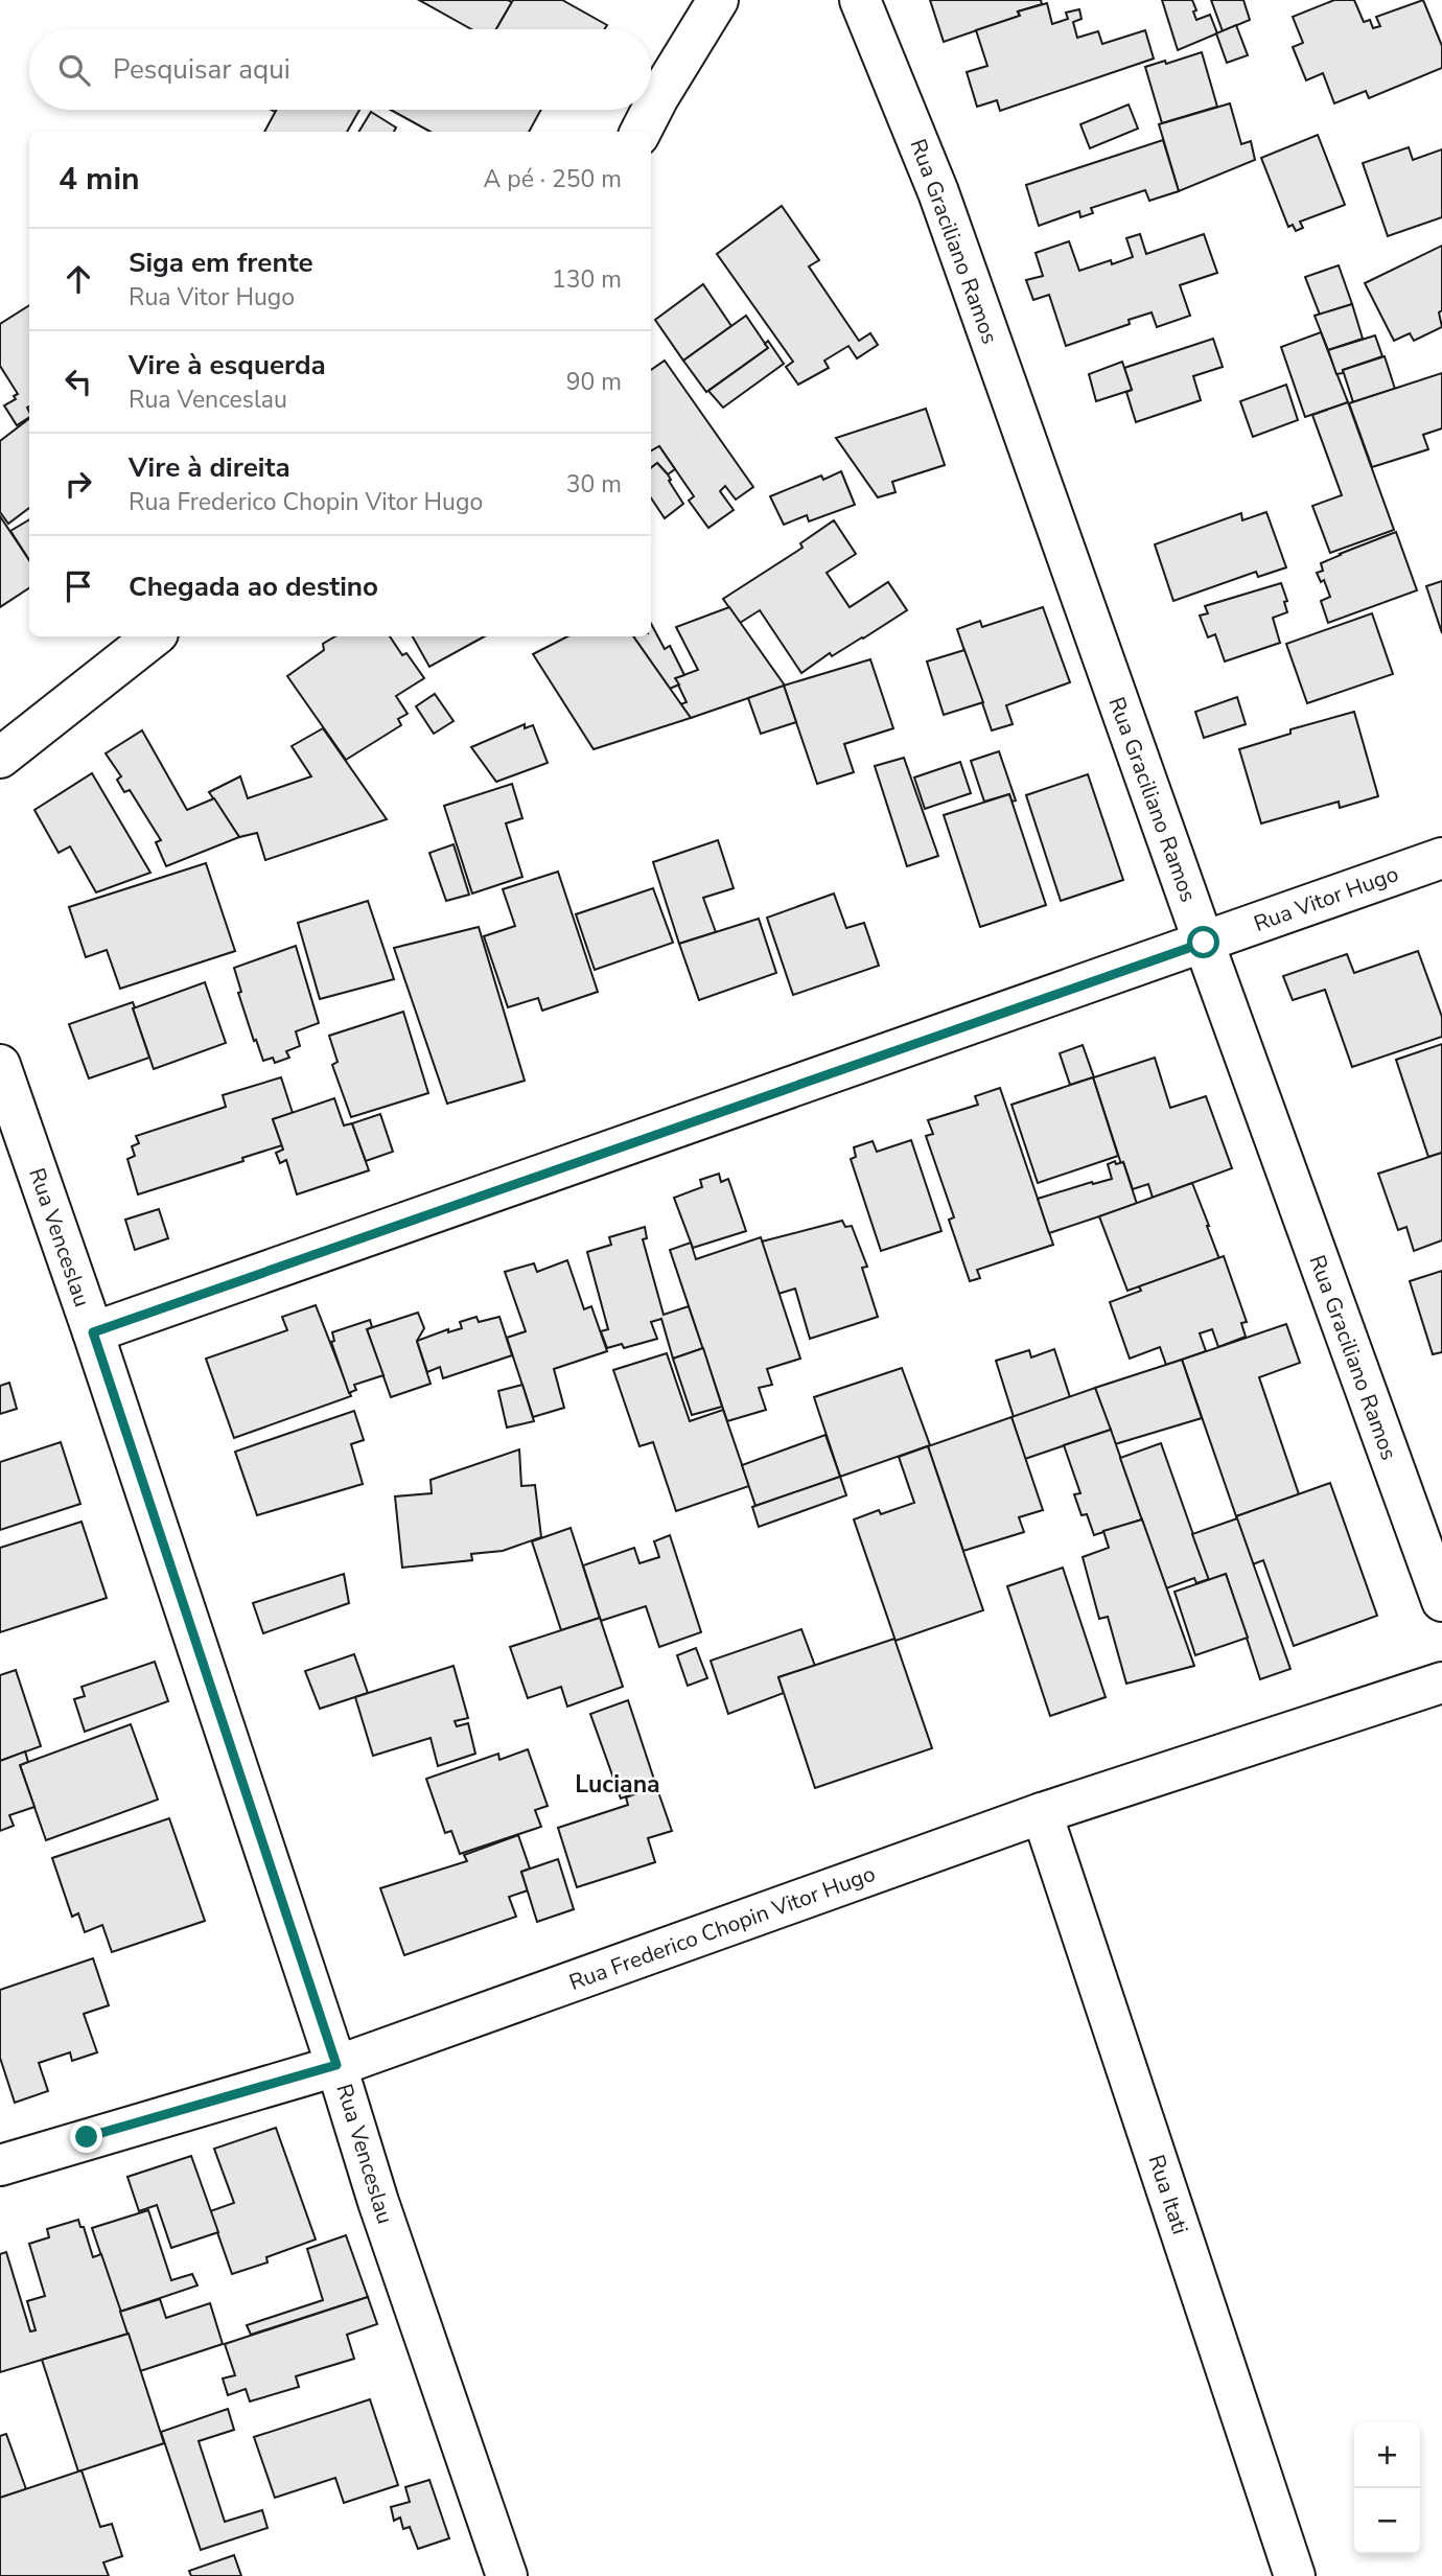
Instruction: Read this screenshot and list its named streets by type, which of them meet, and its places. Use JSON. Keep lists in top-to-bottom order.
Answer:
{
  "streets": {
    "street": [
      "Rua Graciliano Ramos",
      "Rua Vitor Hugo",
      "Rua Venceslau",
      "Rua Frederico Chopin Vitor Hugo",
      "Rua Itati"
    ]
  },
  "crossings": [
    ["Rua Graciliano Ramos", "Rua Vitor Hugo"],
    ["Rua Vitor Hugo", "Rua Venceslau"],
    ["Rua Venceslau", "Rua Frederico Chopin Vitor Hugo"],
    ["Rua Frederico Chopin Vitor Hugo", "Rua Itati"]
  ],
  "districts": ["Luciana"],
  "page": {
    "search": "Pesquisar aqui",
    "heading": ["4 min", "A pé · 250 m"],
    "list": [
      ["Siga em frente", "Rua Vitor Hugo", "130 m"],
      ["Vire à esquerda", "Rua Venceslau", "90 m"],
      ["Vire à direita", "Rua Frederico Chopin Vitor Hugo", "30 m"],
      "Chegada ao destino"
    ],
    "map_buttons": ["+", "−"]
  }
}
